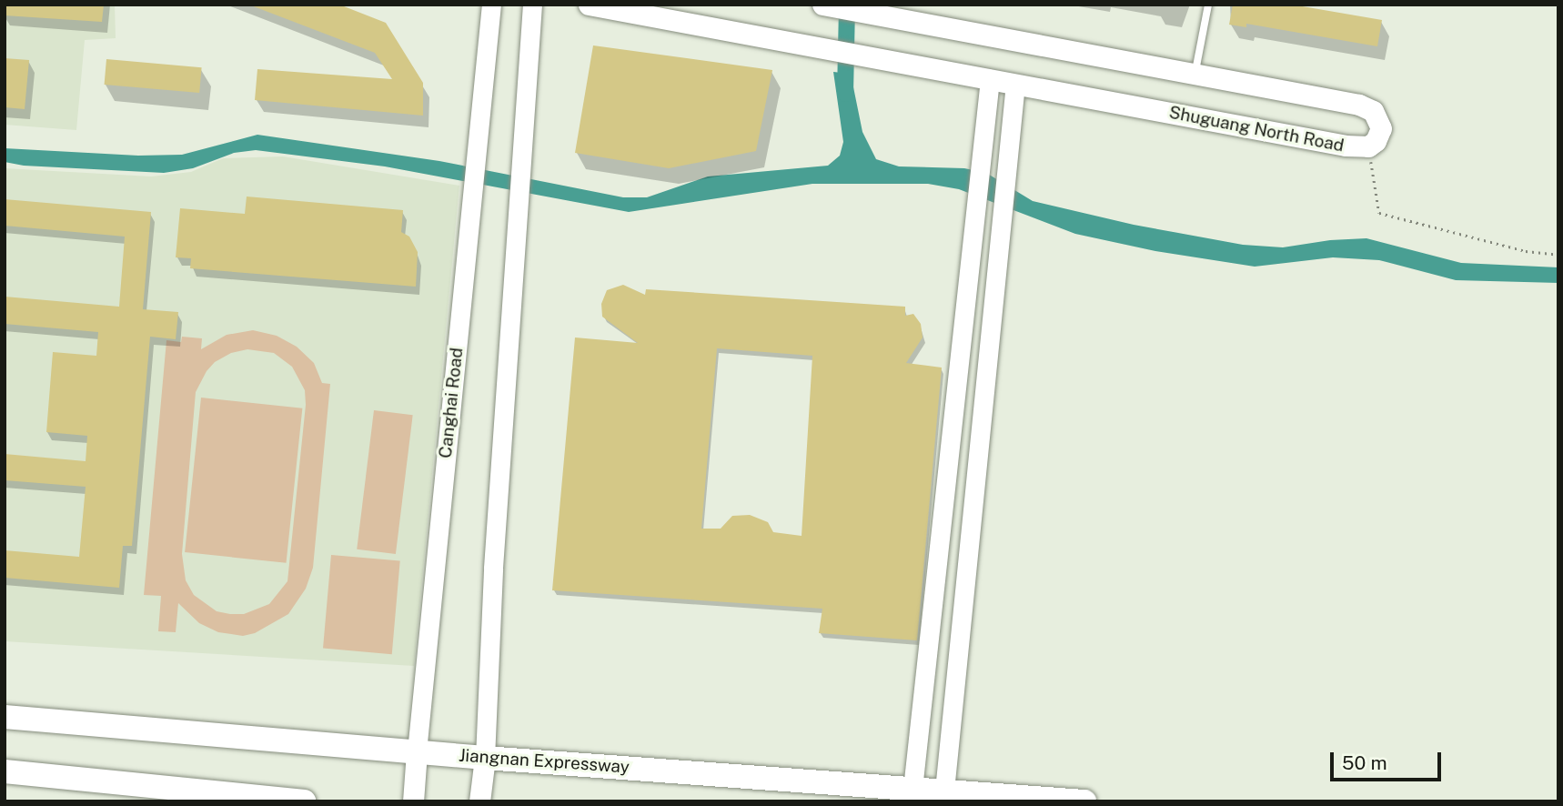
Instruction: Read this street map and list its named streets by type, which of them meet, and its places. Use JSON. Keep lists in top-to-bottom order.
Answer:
{
  "streets": {
    "main road": ["Shuguang North Road", "Canghai Road", "Jiangnan Expressway"]
  },
  "crossings": [
    ["Canghai Road", "Jiangnan Expressway"]
  ],
  "scale_bar": "50 m"
}
